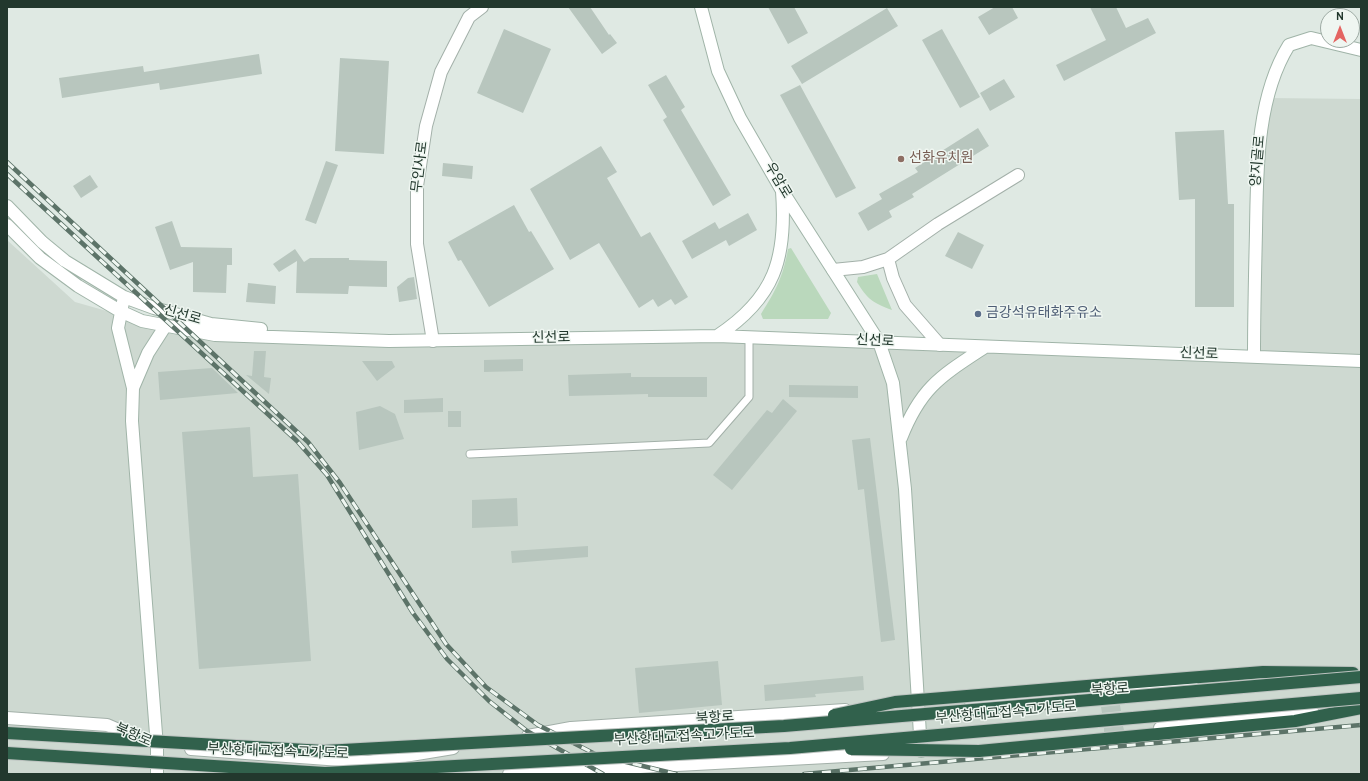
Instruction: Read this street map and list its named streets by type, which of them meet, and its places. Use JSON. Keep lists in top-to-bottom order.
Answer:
{
  "streets": {
    "highway": ["부산항대교접속고가도로"],
    "street": [
      "양지골로",
      "무인사로",
      "우암로",
      "신선로",
      "북항로"
    ]
  },
  "crossings": [
    ["양지골로", "신선로"],
    ["무인사로", "신선로"],
    ["우암로", "신선로"],
    ["우암로", "북항로"],
    ["북항로", "부산항대교접속고가도로"]
  ],
  "places": ["선화유치원", "금강석유태화주유소"],
  "north": "top"
}
